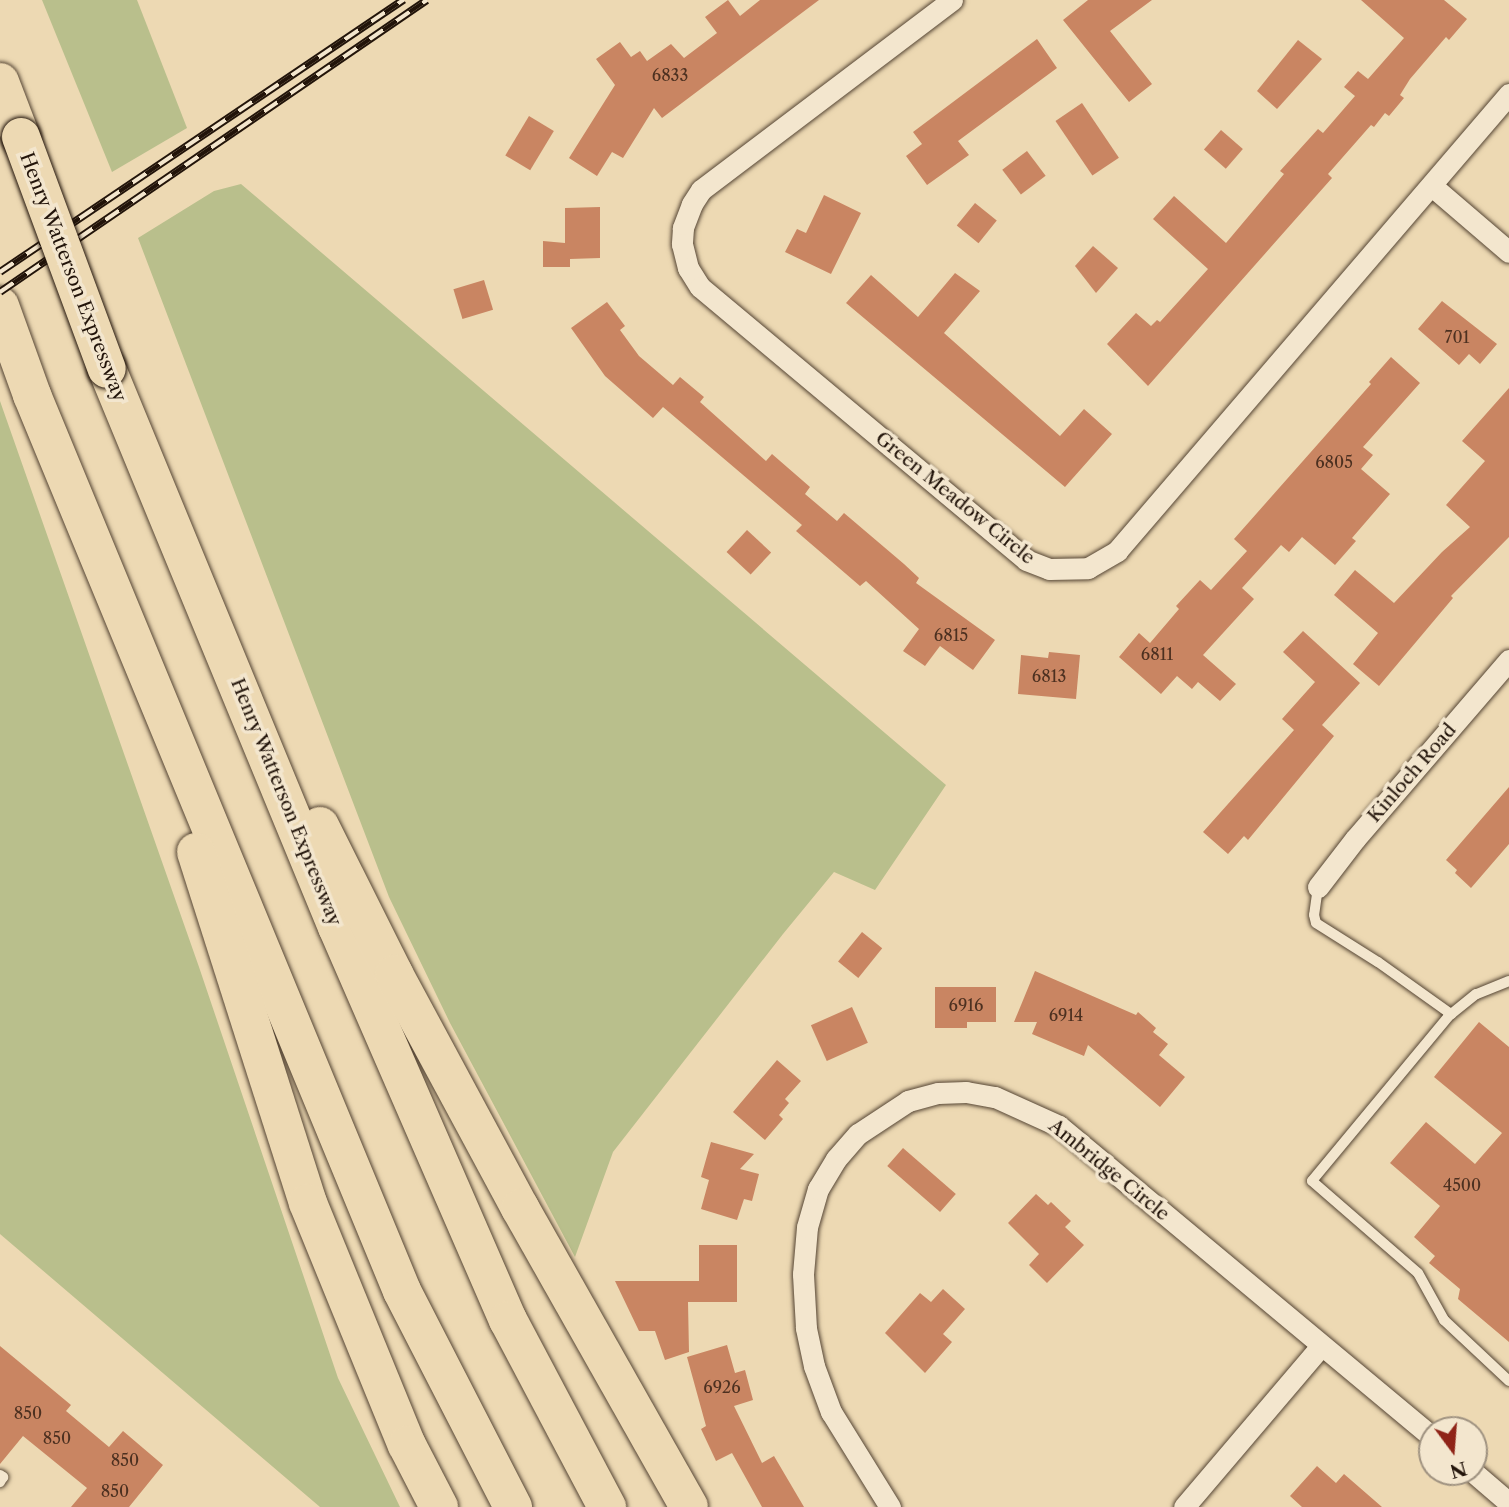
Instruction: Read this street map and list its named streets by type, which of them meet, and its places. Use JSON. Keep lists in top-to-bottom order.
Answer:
{
  "streets": {
    "highway": ["Henry Watterson Expressway"],
    "street": ["Green Meadow Circle", "Kinloch Road", "Ambridge Circle"]
  },
  "house_numbers": [
    "6833",
    "701",
    "6805",
    "6815",
    "6811",
    "6813",
    "6916",
    "6914",
    "4500",
    "6926",
    "850",
    "850",
    "850",
    "850"
  ],
  "north": "bottom"
}
